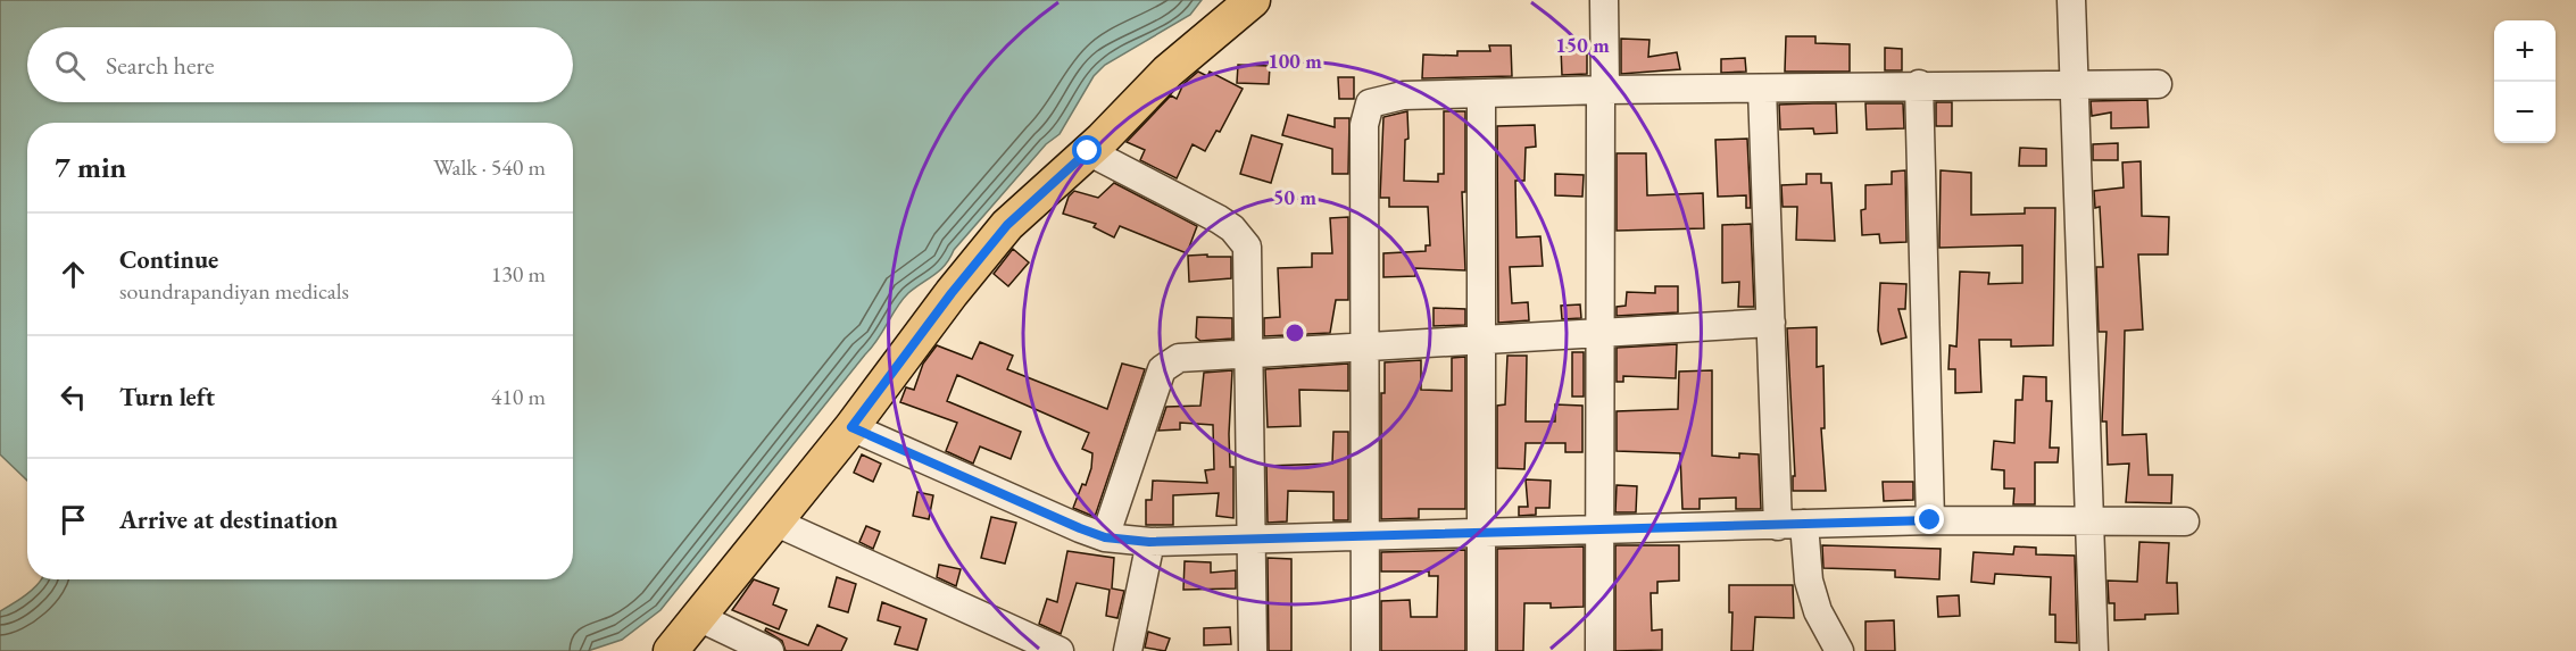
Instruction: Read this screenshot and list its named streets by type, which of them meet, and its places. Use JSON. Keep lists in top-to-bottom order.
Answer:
{
  "page": {
    "map_buttons": ["+", "−"],
    "search": "Search here",
    "heading": ["7 min", "Walk · 540 m"],
    "list": [
      ["Continue", "soundrapandiyan medicals", "130 m"],
      ["Turn left", "410 m"],
      "Arrive at destination"
    ]
  },
  "rings": ["150 m", "100 m", "50 m"]
}
